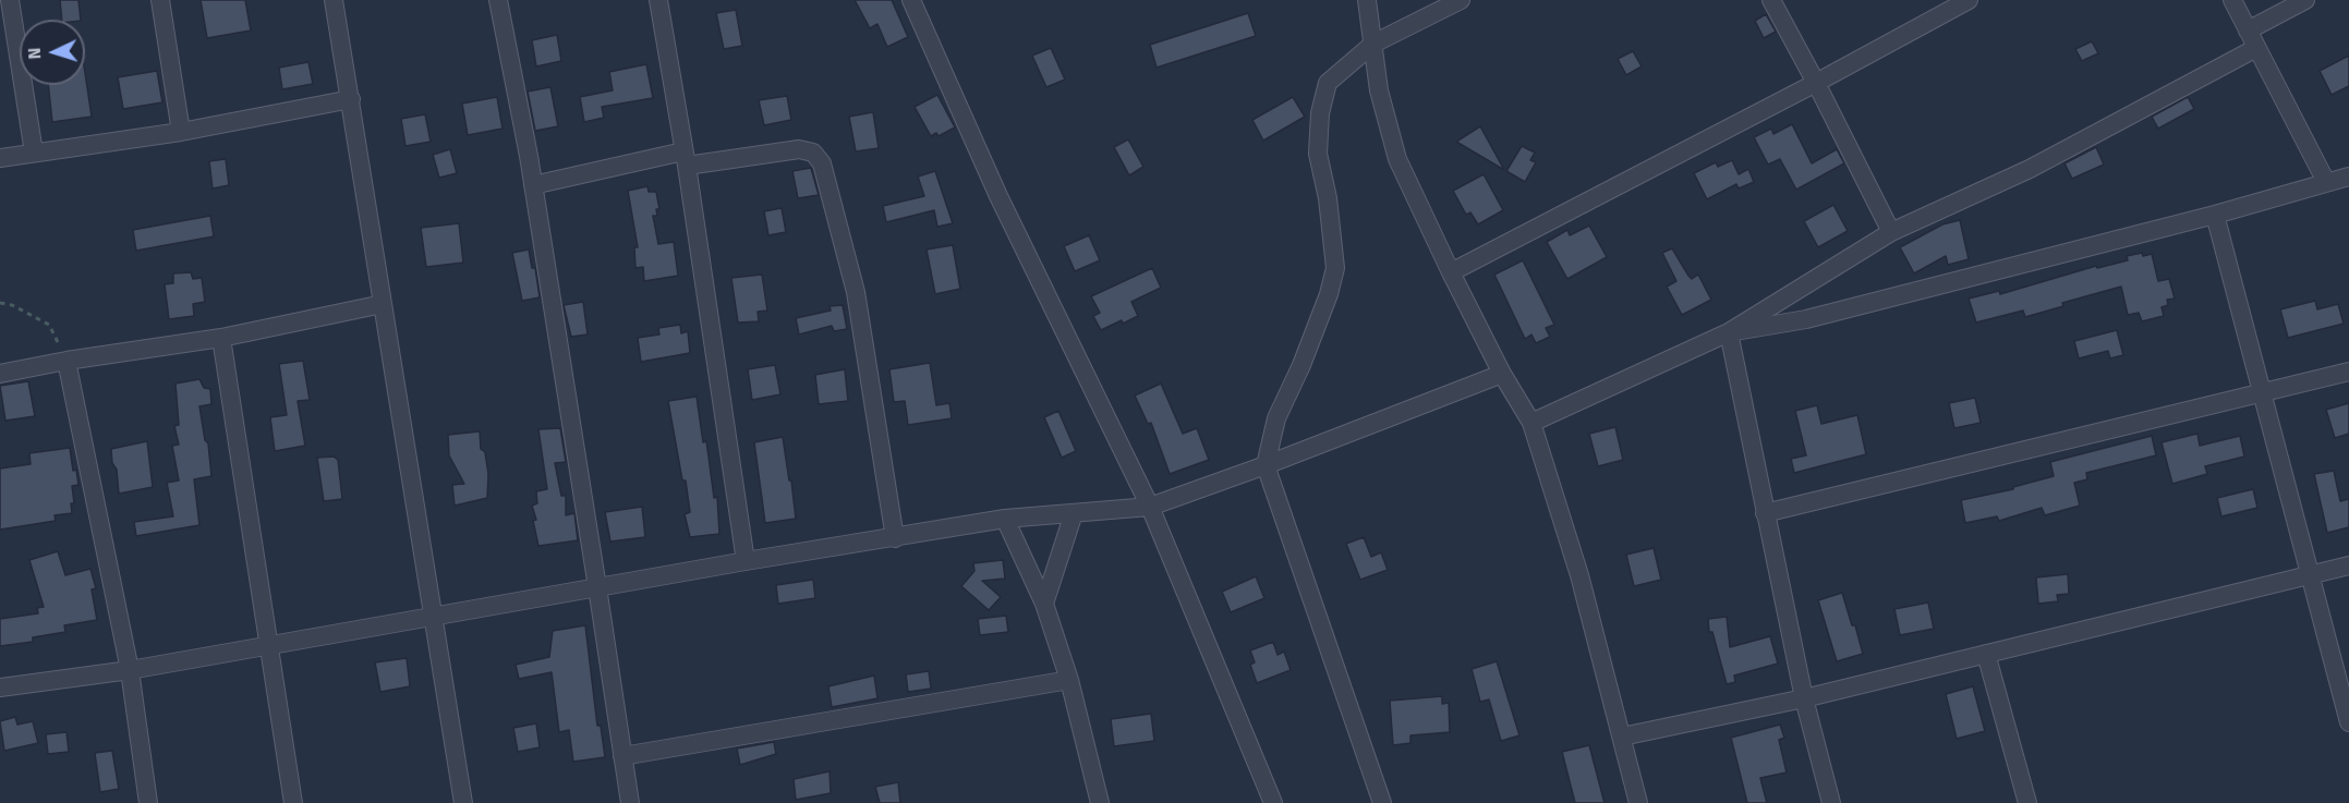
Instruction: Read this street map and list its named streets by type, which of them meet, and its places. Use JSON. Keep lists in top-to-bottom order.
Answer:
{
  "north": "left"
}
